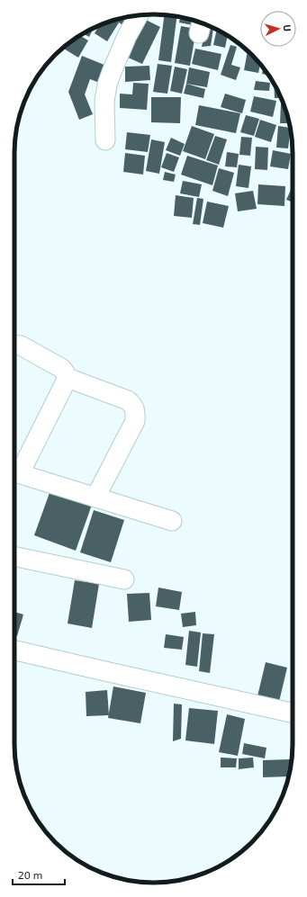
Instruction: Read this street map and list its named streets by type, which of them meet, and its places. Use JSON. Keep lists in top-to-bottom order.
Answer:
{
  "scale_bar": "20 m",
  "north": "right"
}
